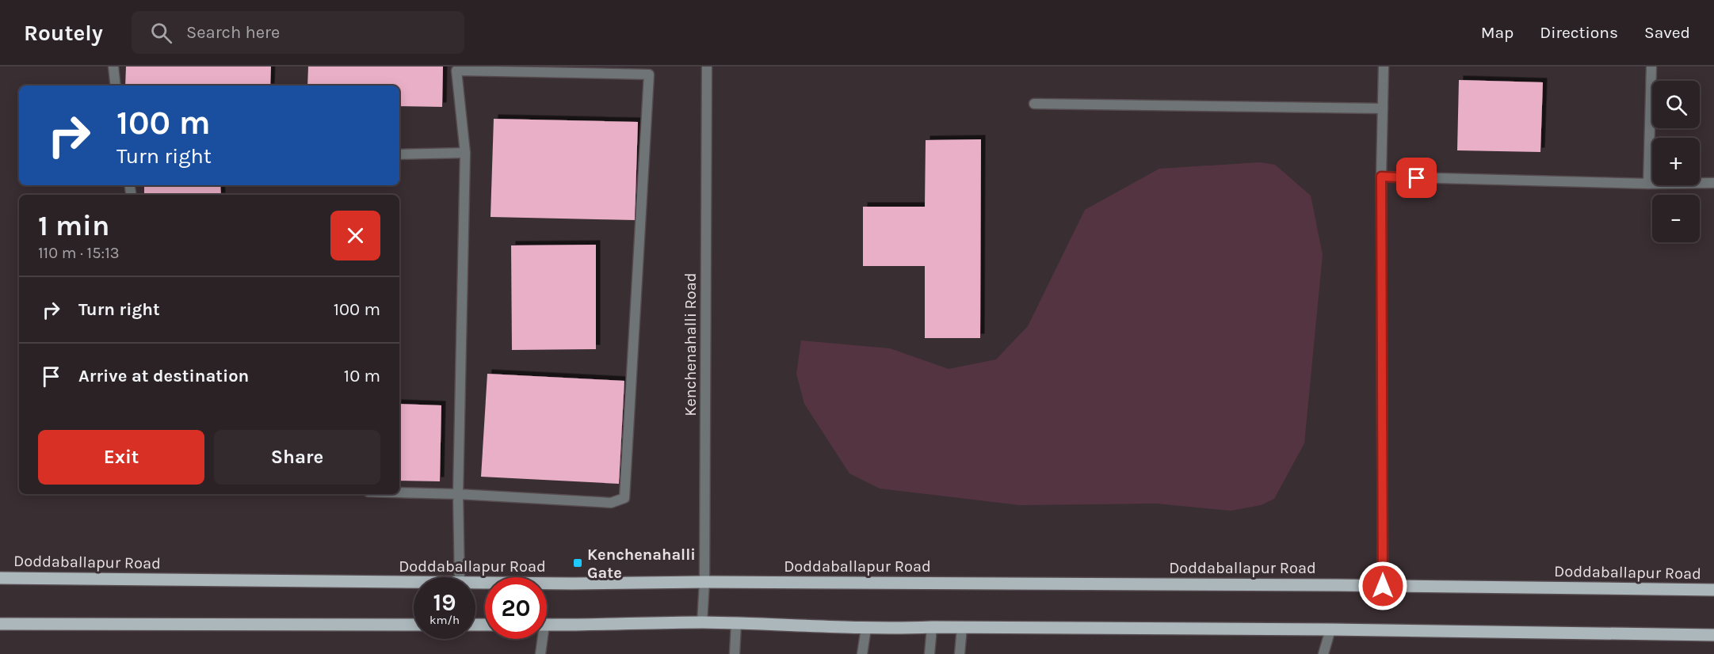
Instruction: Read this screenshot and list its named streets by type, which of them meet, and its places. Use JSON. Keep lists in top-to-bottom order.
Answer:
{
  "streets": {
    "main road": ["Doddaballapur Road"],
    "street": ["Kenchenahalli Road"]
  },
  "crossings": [
    ["Kenchenahalli Road", "Doddaballapur Road"]
  ],
  "places": {
    "transit": ["Kenchenahalli Gate"]
  },
  "page": {
    "header": "Routely",
    "search": "Search here",
    "nav": ["Map", "Directions", "Saved"],
    "map_buttons": ["+", "−"],
    "turn": ["100 m", "Turn right"],
    "heading": ["1 min", "110 m · 15:13"],
    "list": [
      {
        "name": "Turn right",
        "value": "100 m"
      },
      {
        "name": "Arrive at destination",
        "value": "10 m"
      }
    ],
    "buttons": ["Exit", "Share"],
    "speed": "19 km/h",
    "limit": "20"
  }
}
